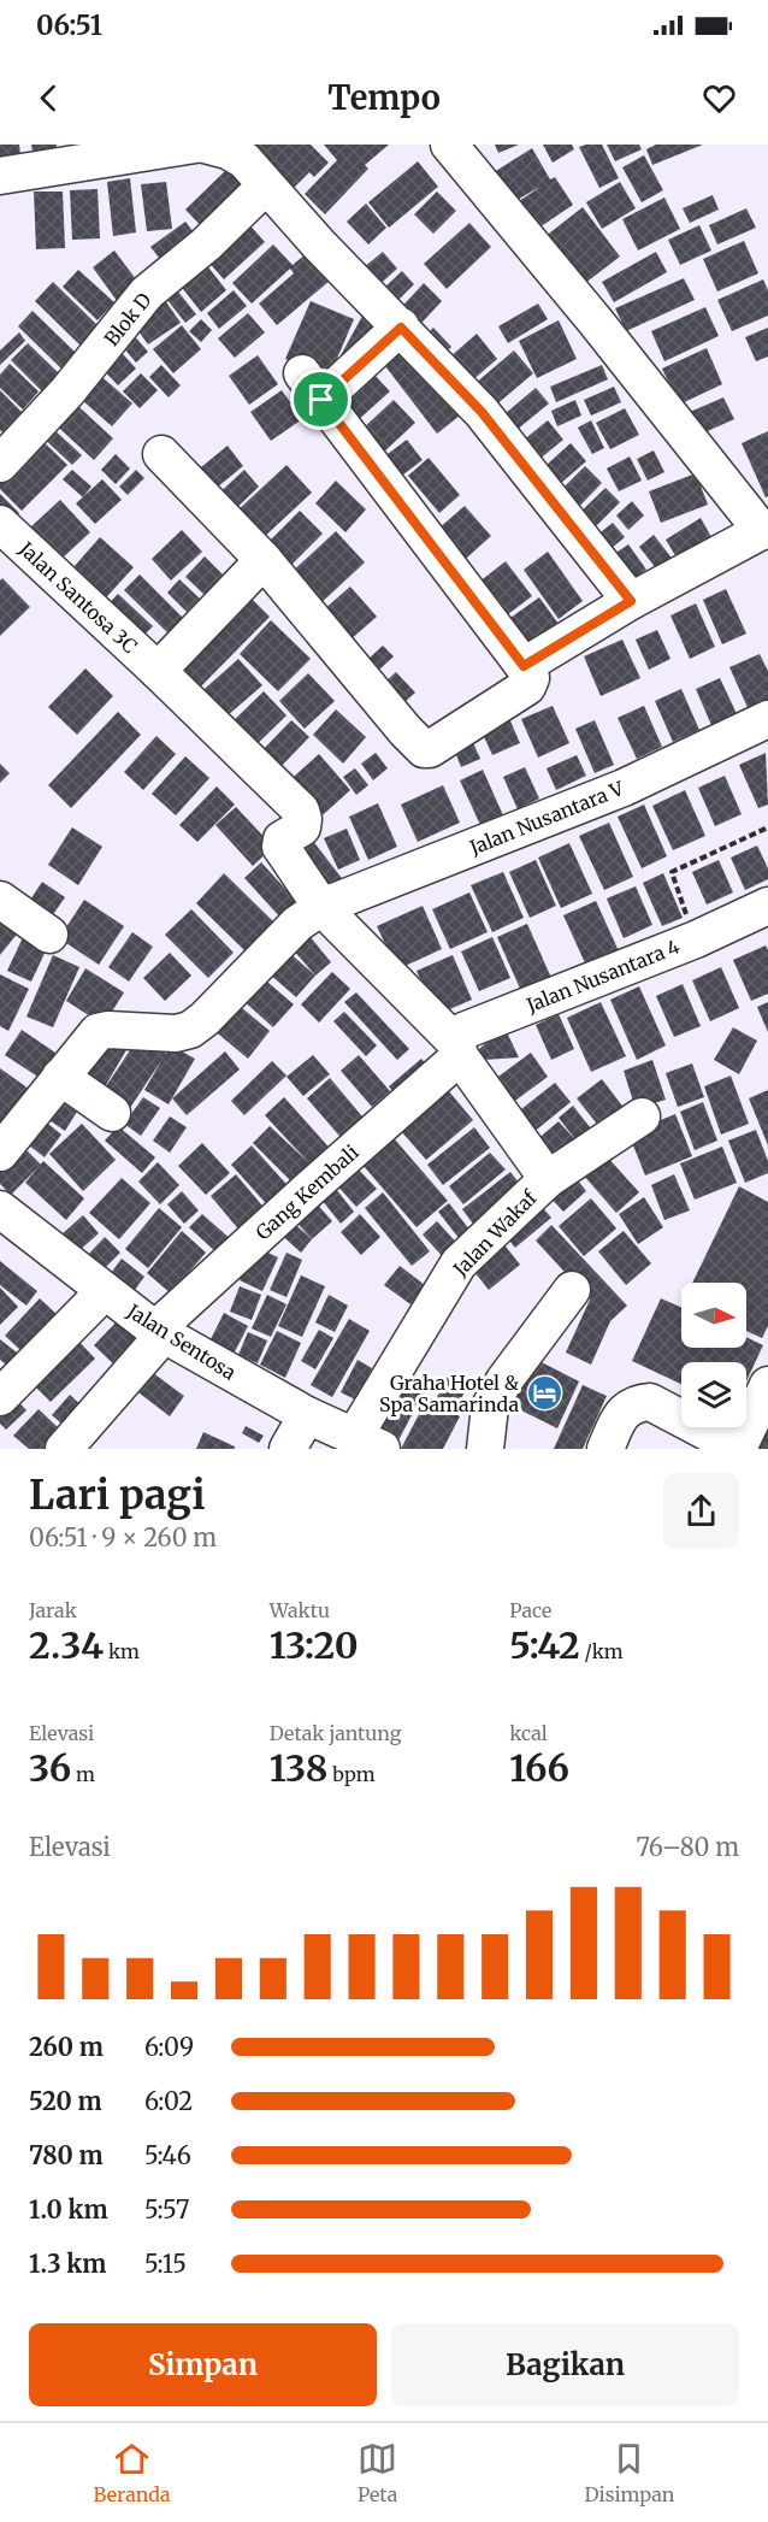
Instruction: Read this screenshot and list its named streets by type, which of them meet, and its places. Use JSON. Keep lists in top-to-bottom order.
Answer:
{
  "streets": {
    "street": [
      "Blok D",
      "Jalan Santosa 3C",
      "Jalan Nusantara V",
      "Jalan Nusantara 4",
      "Gang Kembali",
      "Jalan Wakaf",
      "Jalan Sentosa"
    ]
  },
  "crossings": [
    ["Jalan Santosa 3C", "Jalan Nusantara V"],
    ["Jalan Nusantara 4", "Gang Kembali"],
    ["Gang Kembali", "Jalan Sentosa"],
    ["Jalan Wakaf", "Jalan Sentosa"]
  ],
  "places": {
    "hotel": ["Graha Hotel & Spa Samarinda"]
  },
  "north": "right",
  "page": {
    "status": "06:51",
    "header": "Tempo",
    "heading": ["Lari pagi", "06:51 · 9 × 260 m"],
    "stats": [
      ["Jarak", "2.34 km"],
      ["Waktu", "13:20"],
      ["Pace", "5:42 /km"],
      ["Elevasi", "36 m"],
      ["Detak jantung", "138 bpm"],
      ["kcal", "166"]
    ],
    "chart": ["Elevasi", "76–80 m"],
    "list": [
      {
        "name": "260 m",
        "note": "6:09"
      },
      {
        "name": "520 m",
        "note": "6:02"
      },
      {
        "name": "780 m",
        "note": "5:46"
      },
      {
        "name": "1.0 km",
        "note": "5:57"
      },
      {
        "name": "1.3 km",
        "note": "5:15"
      }
    ],
    "buttons": ["Simpan", "Bagikan"],
    "tabs": ["Beranda", "Peta", "Disimpan"]
  }
}
